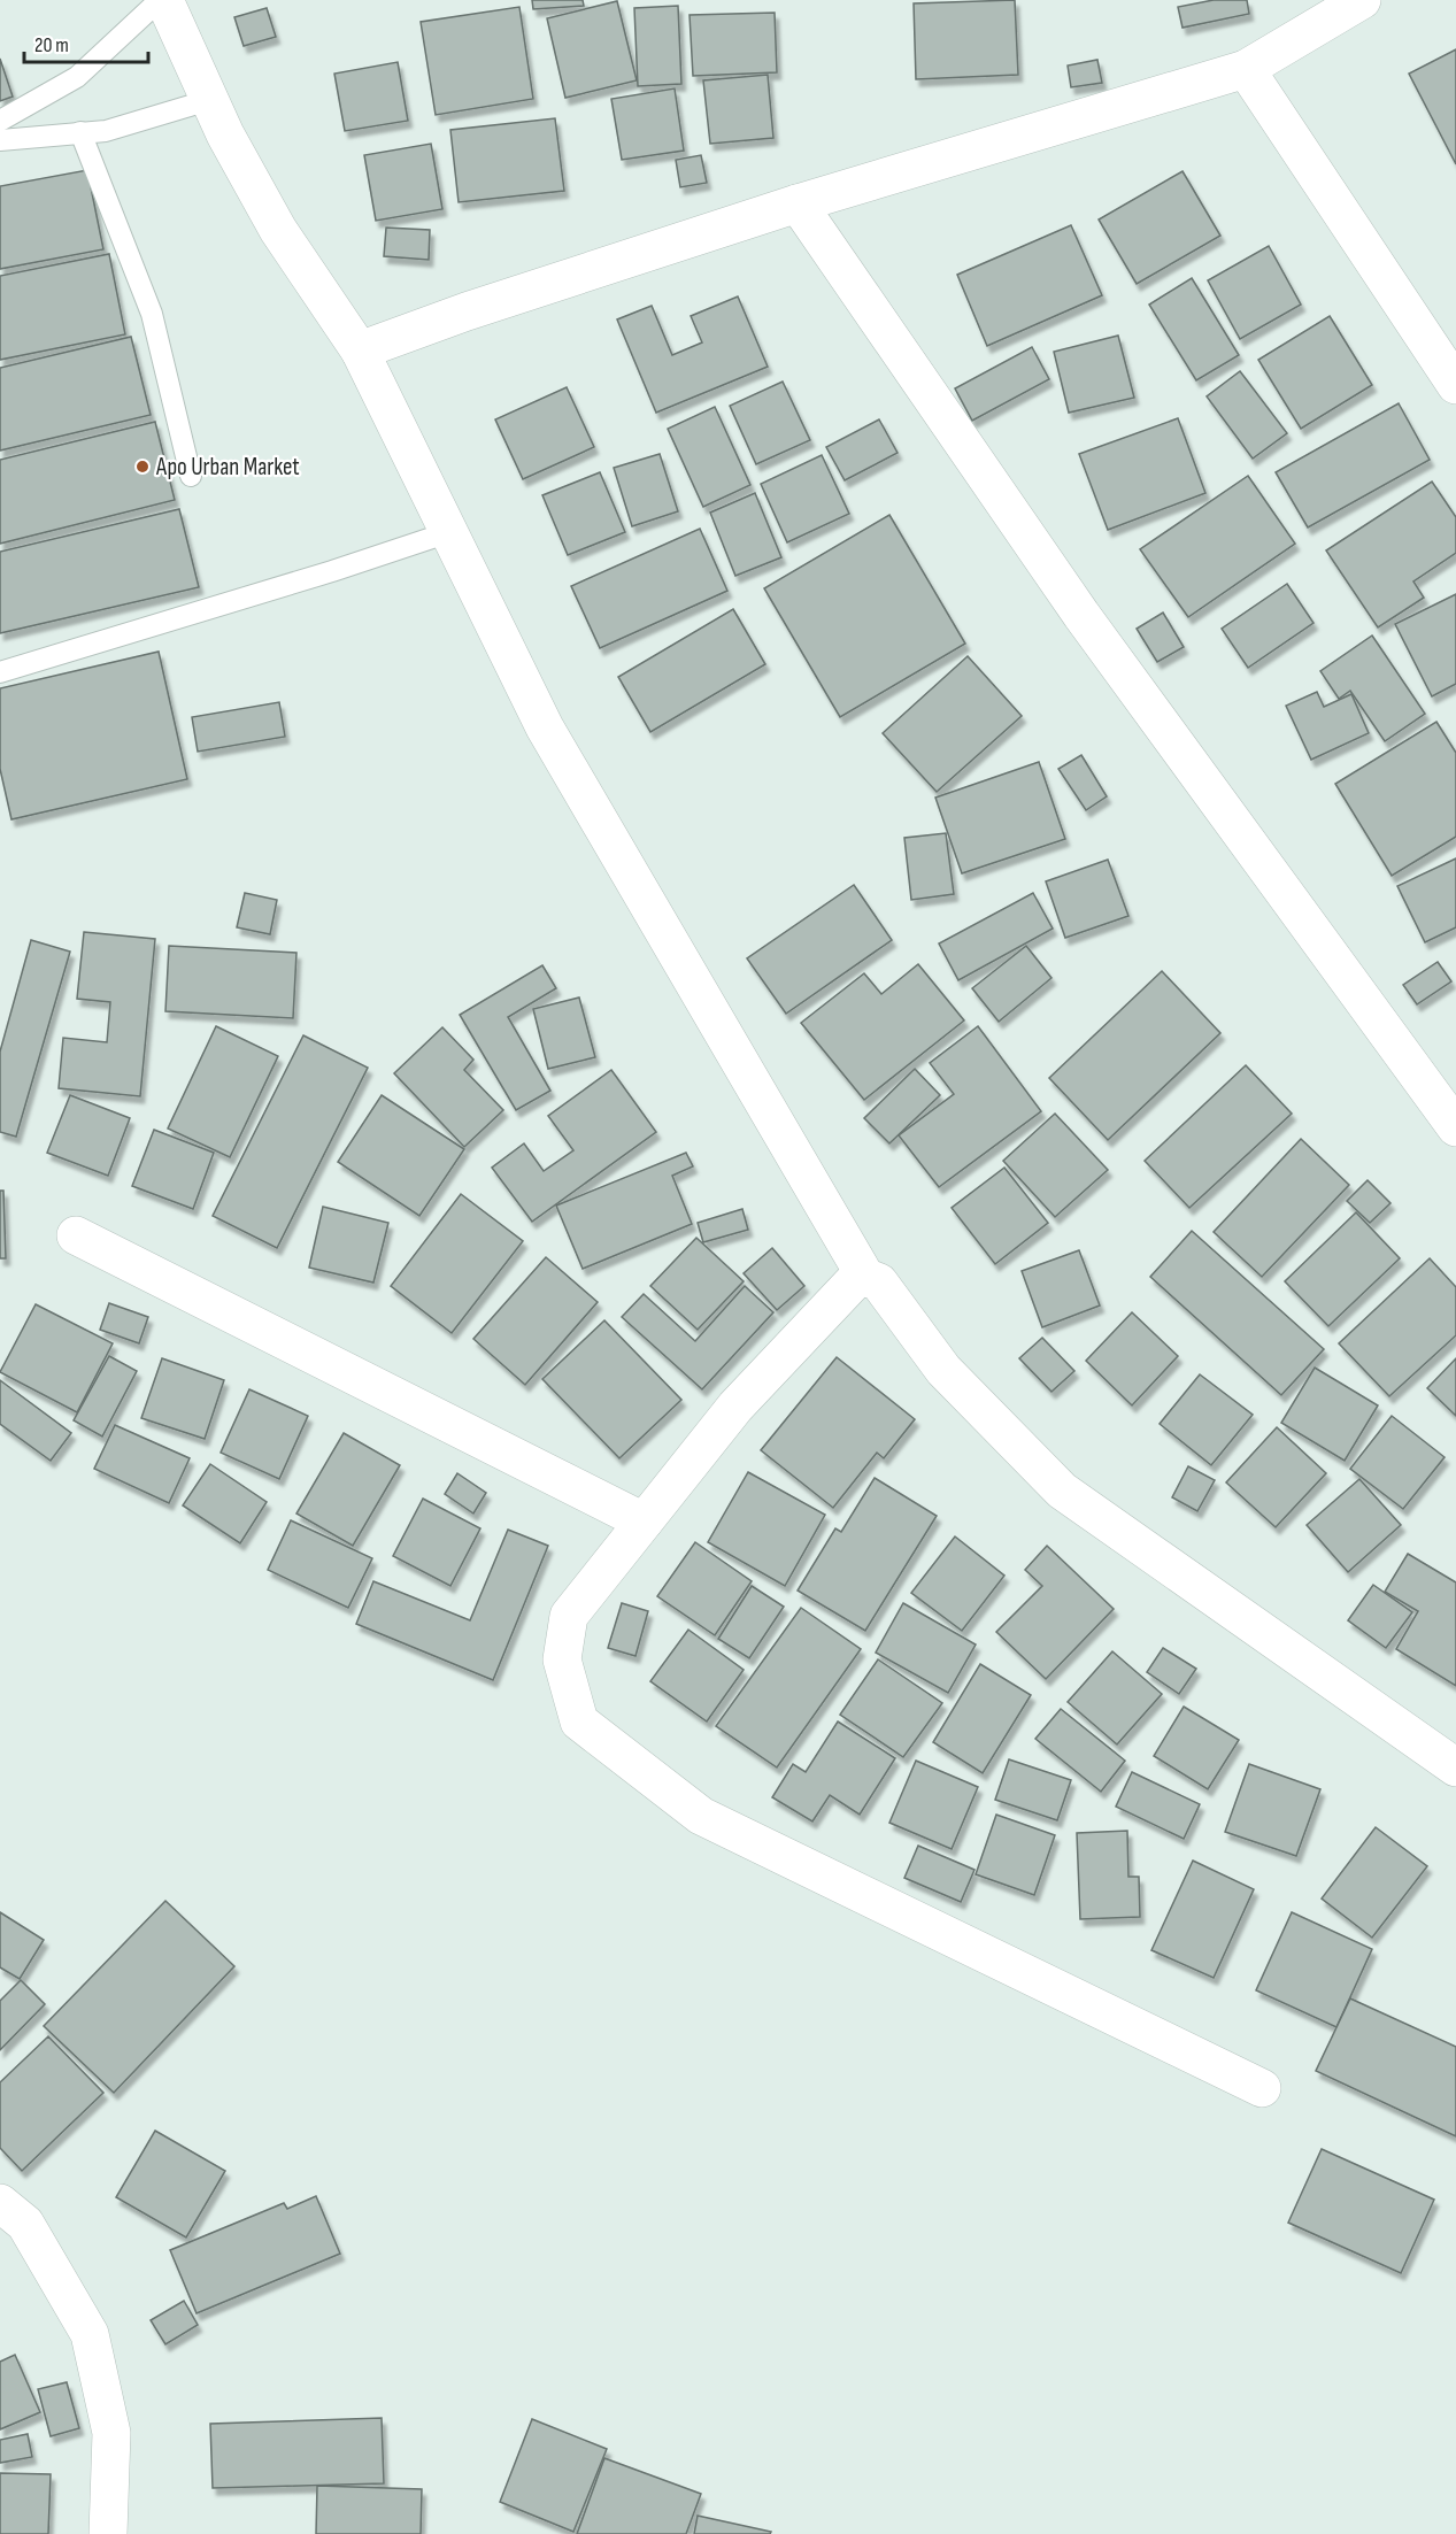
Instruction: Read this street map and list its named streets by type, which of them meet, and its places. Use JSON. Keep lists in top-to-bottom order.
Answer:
{
  "places": ["Apo Urban Market"],
  "scale_bar": "20 m"
}
